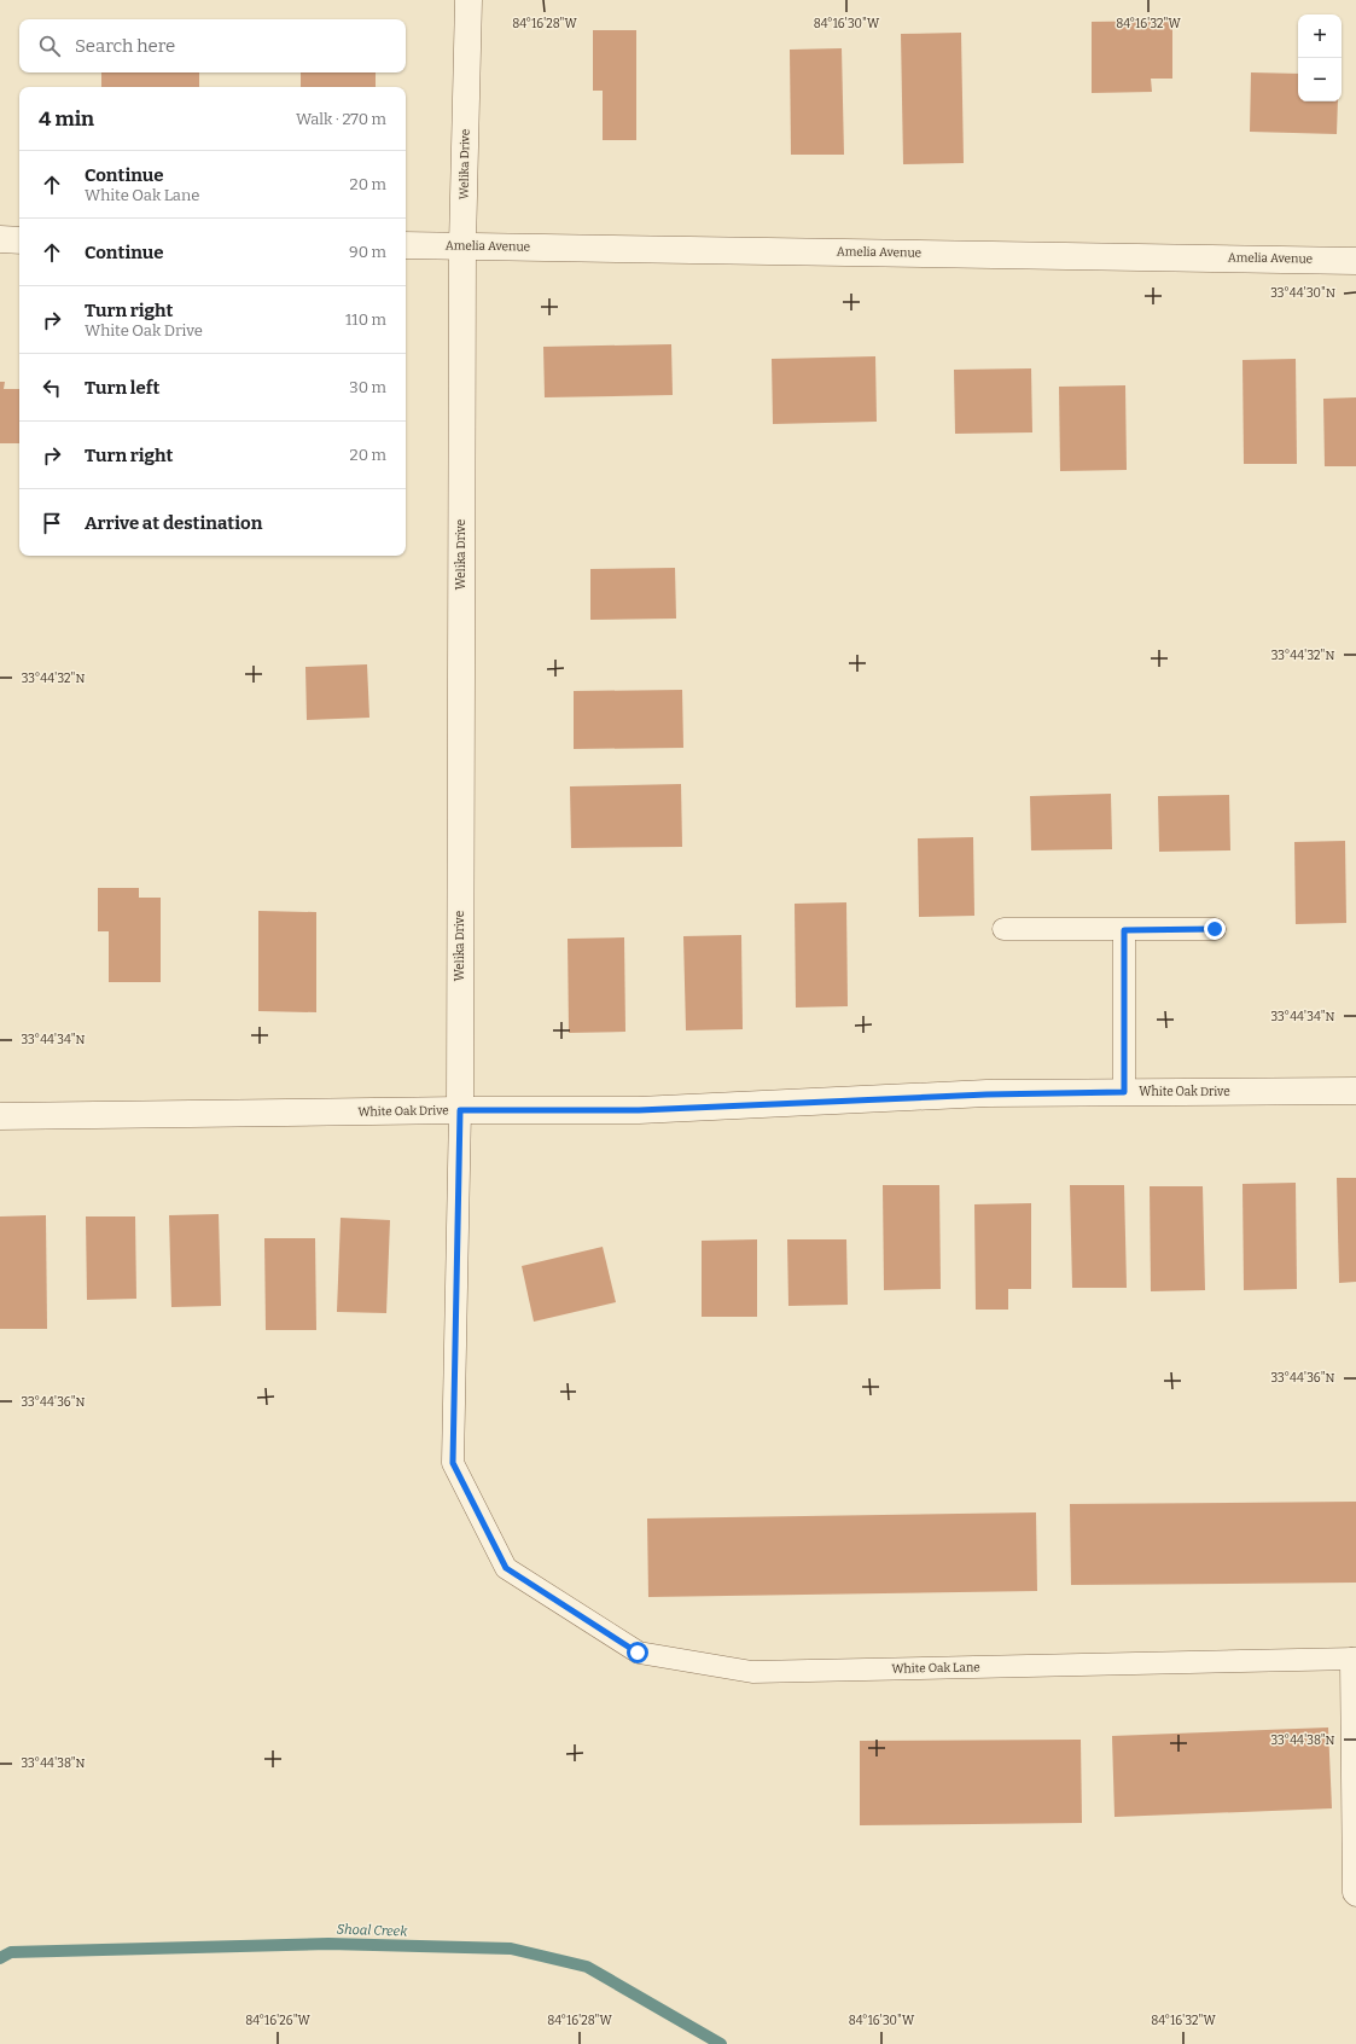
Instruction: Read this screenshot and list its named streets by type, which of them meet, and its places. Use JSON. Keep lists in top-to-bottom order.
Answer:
{
  "streets": {
    "street": ["Welika Drive", "Amelia Avenue", "White Oak Drive"],
    "lane": ["White Oak Lane"]
  },
  "crossings": [
    ["Welika Drive", "Amelia Avenue"],
    ["Welika Drive", "White Oak Drive"],
    ["Welika Drive", "White Oak Lane"],
    ["White Oak Drive", "White Oak Lane"]
  ],
  "water": ["Shoal Creek"],
  "page": {
    "map_buttons": ["+", "−"],
    "search": "Search here",
    "heading": ["4 min", "Walk · 270 m"],
    "list": [
      ["Continue", "White Oak Lane", "20 m"],
      ["Continue", "90 m"],
      ["Turn right", "White Oak Drive", "110 m"],
      ["Turn left", "30 m"],
      ["Turn right", "20 m"],
      "Arrive at destination"
    ]
  },
  "coordinates": [
    "84°16'28\"W",
    "84°16'30\"W",
    "84°16'32\"W",
    "33°44'30\"N",
    "33°44'32\"N",
    "33°44'34\"N",
    "33°44'36\"N",
    "33°44'38\"N",
    "84°16'26\"W"
  ]
}
